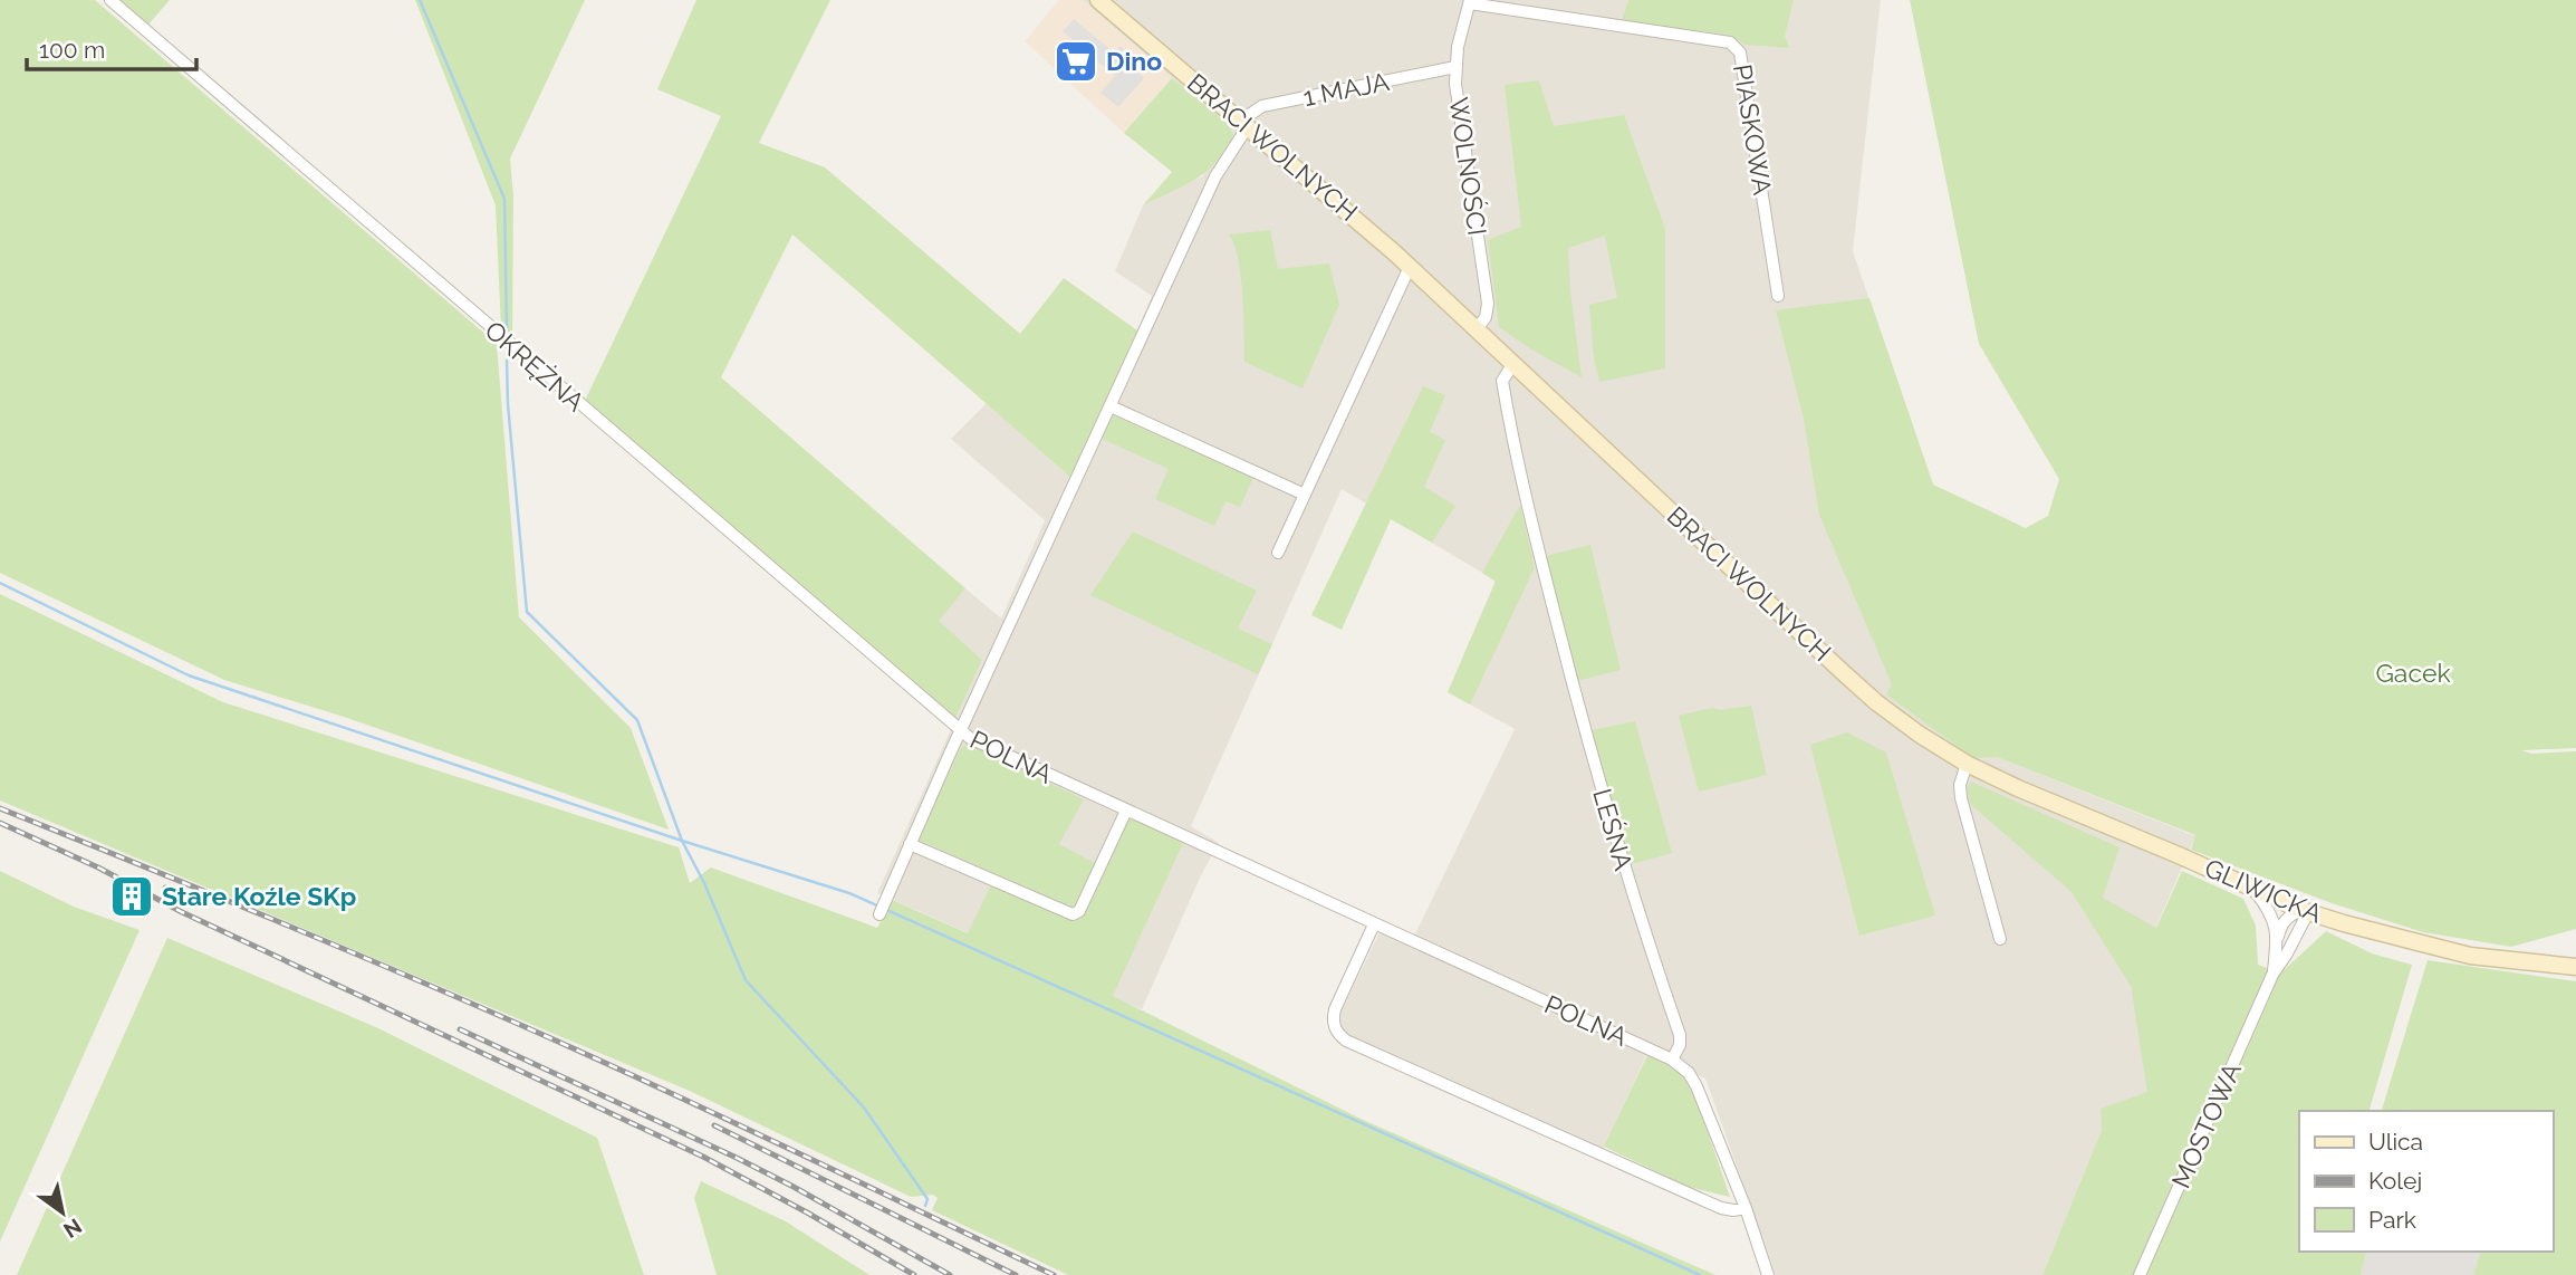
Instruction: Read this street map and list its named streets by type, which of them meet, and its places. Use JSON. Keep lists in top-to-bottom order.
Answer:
{
  "streets": {
    "main road": ["BRACI WOLNYCH", "GLIWICKA"],
    "street": [
      "1 MAJA",
      "PIASKOWA",
      "WOLNOŚCI",
      "OKRĘŻNA",
      "POLNA",
      "LEŚNA",
      "MOSTOWA"
    ]
  },
  "crossings": [
    ["1 MAJA", "BRACI WOLNYCH"],
    ["1 MAJA", "WOLNOŚCI"],
    ["1 MAJA", "POLNA"],
    ["PIASKOWA", "WOLNOŚCI"],
    ["BRACI WOLNYCH", "WOLNOŚCI"],
    ["BRACI WOLNYCH", "POLNA"],
    ["BRACI WOLNYCH", "LEŚNA"],
    ["BRACI WOLNYCH", "GLIWICKA"],
    ["OKRĘŻNA", "POLNA"],
    ["POLNA", "LEŚNA"],
    ["GLIWICKA", "MOSTOWA"]
  ],
  "parks": ["Gacek"],
  "places": {
    "supermarket": ["Dino"],
    "building": ["Stare Koźle SKp"]
  },
  "legend": ["Ulica", "Kolej", "Park"],
  "scale_bar": "100 m",
  "north": "bottom right"
}
